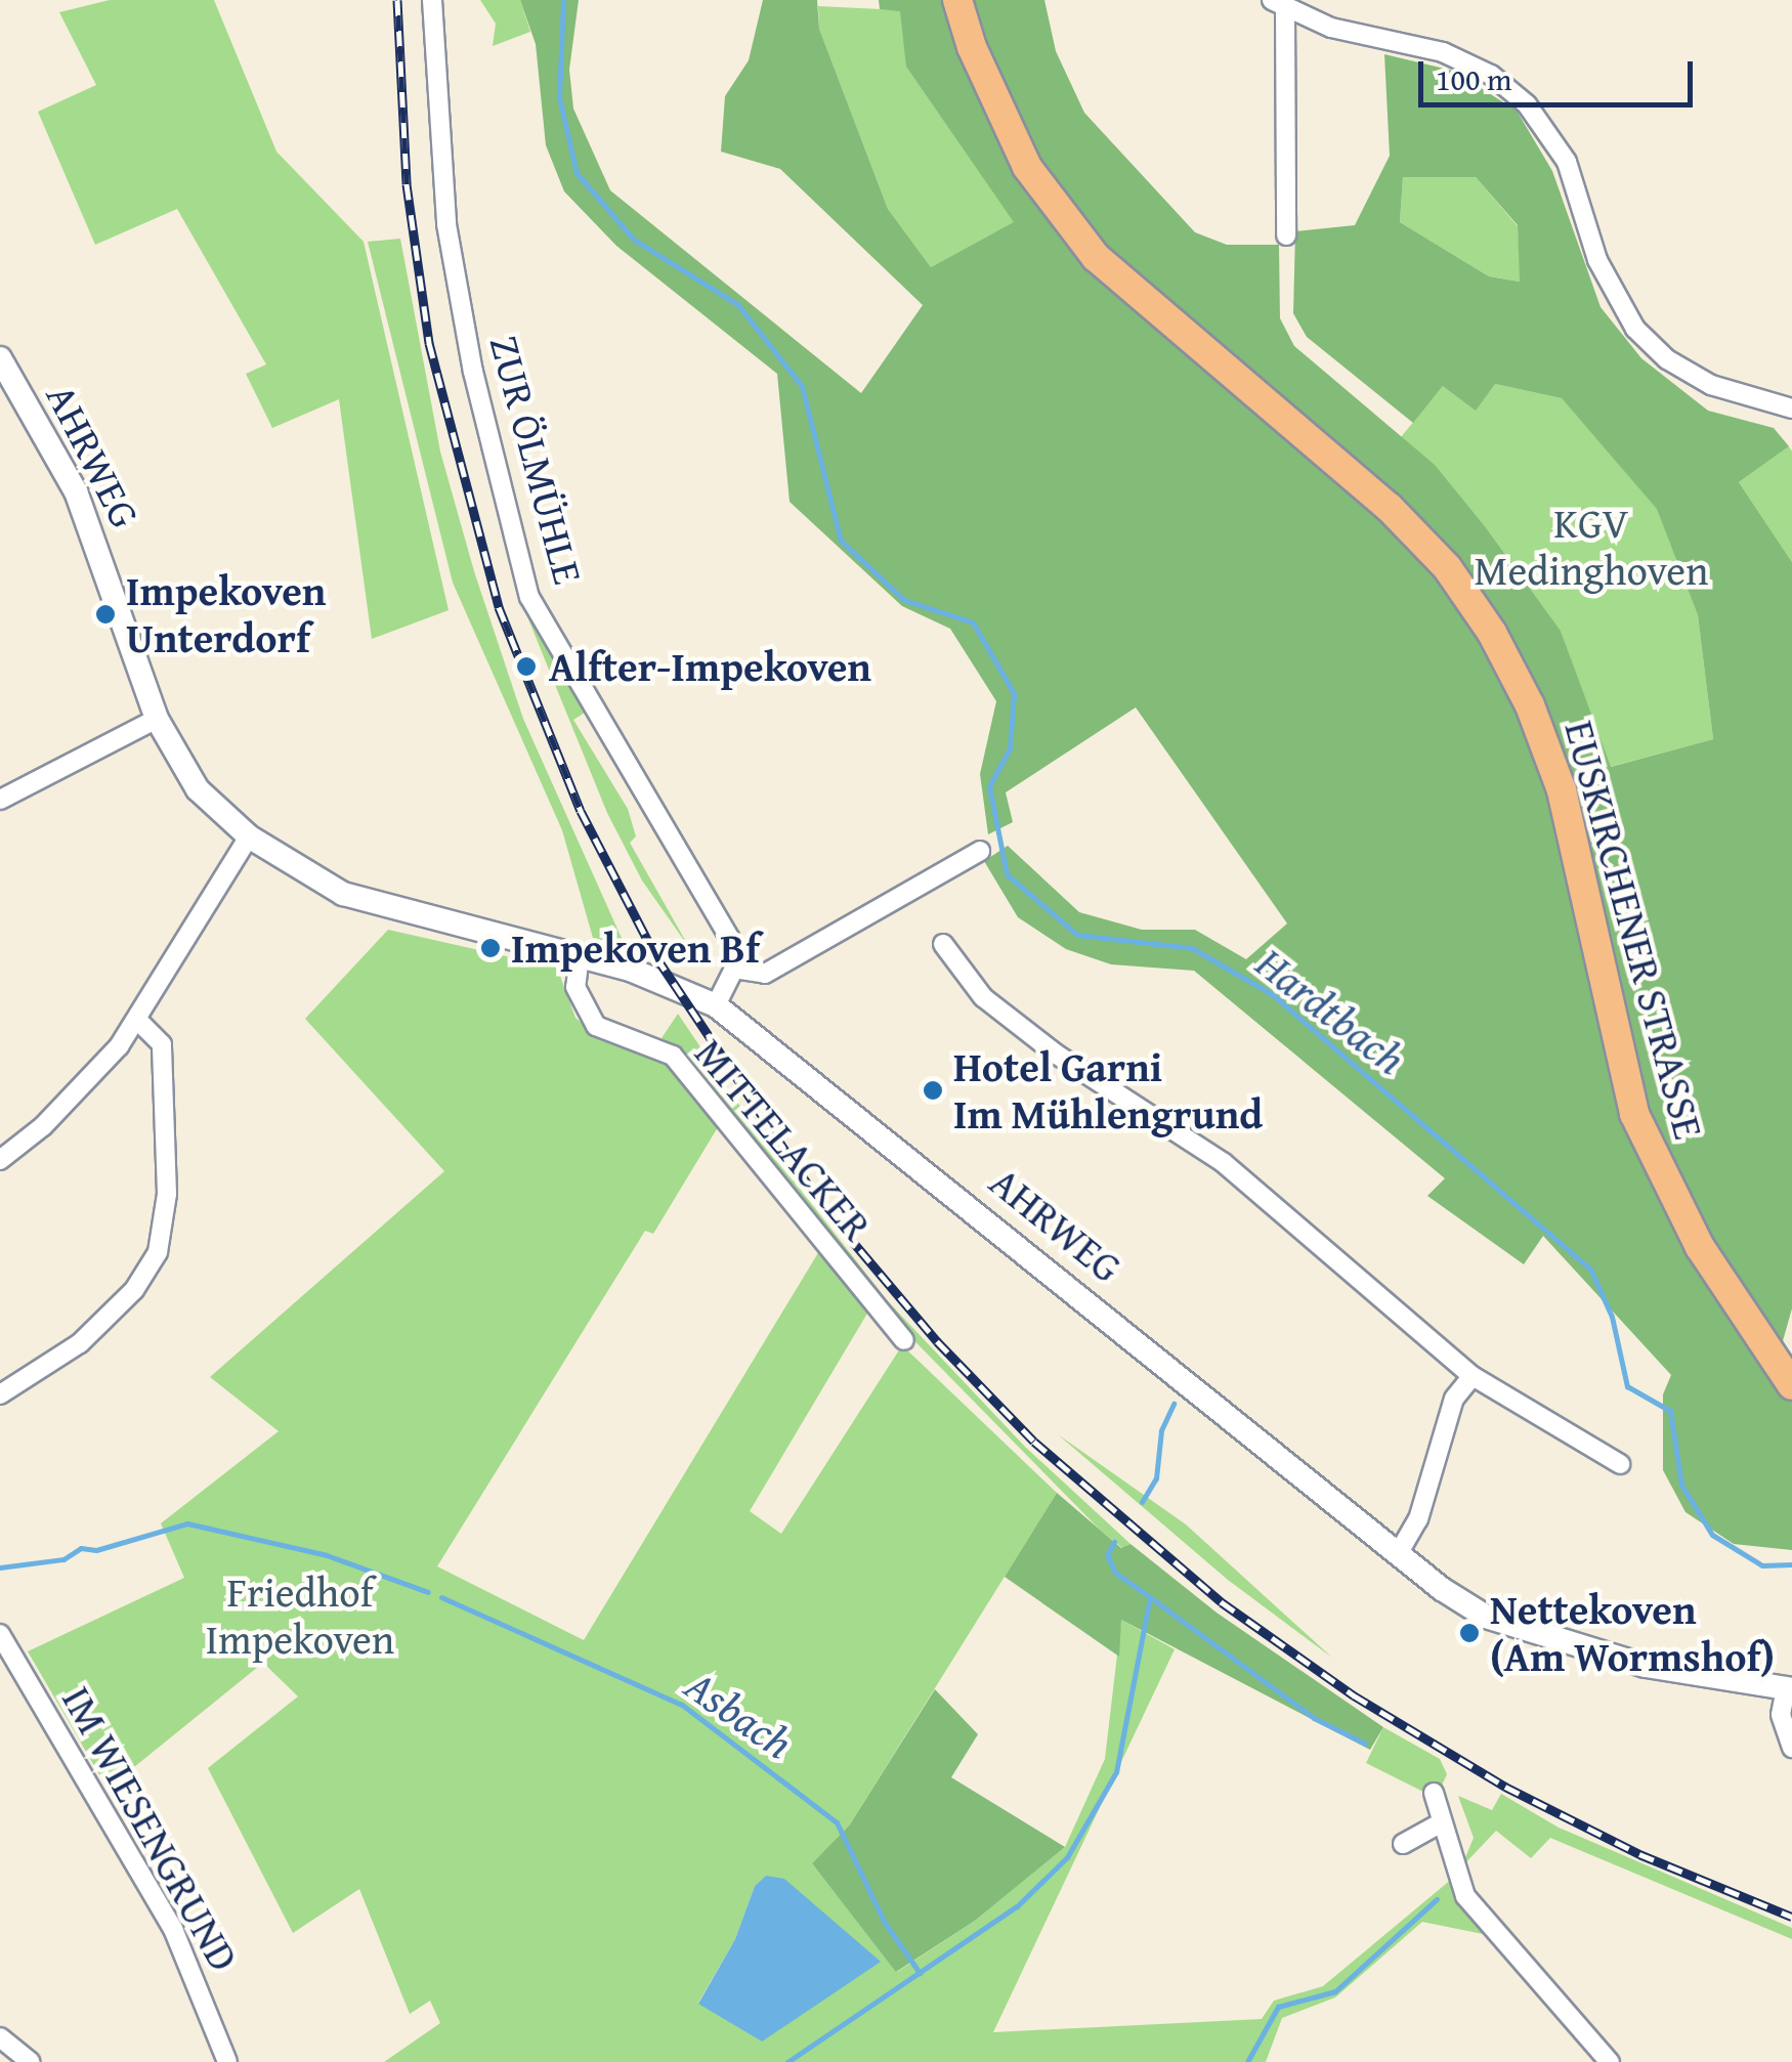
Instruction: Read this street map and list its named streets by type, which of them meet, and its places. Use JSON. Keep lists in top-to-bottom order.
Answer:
{
  "streets": {
    "main road": ["EUSKIRCHENER STRASSE"],
    "street": [
      "AHRWEG",
      "ZUR ÖLMÜHLE",
      "MITTELACKER",
      "IM WIESENGRUND"
    ]
  },
  "crossings": [
    ["AHRWEG", "MITTELACKER"]
  ],
  "water": ["Hardtbach", "Asbach"],
  "parks": ["KGV Medinghoven", "Friedhof Impekoven"],
  "places": [
    "Impekoven Unterdorf",
    "Alfter-Impekoven",
    "Impekoven Bf",
    "Hotel Garni Im Mühlengrund",
    "Nettekoven (Am Wormshof)"
  ],
  "scale_bar": "100 m"
}
